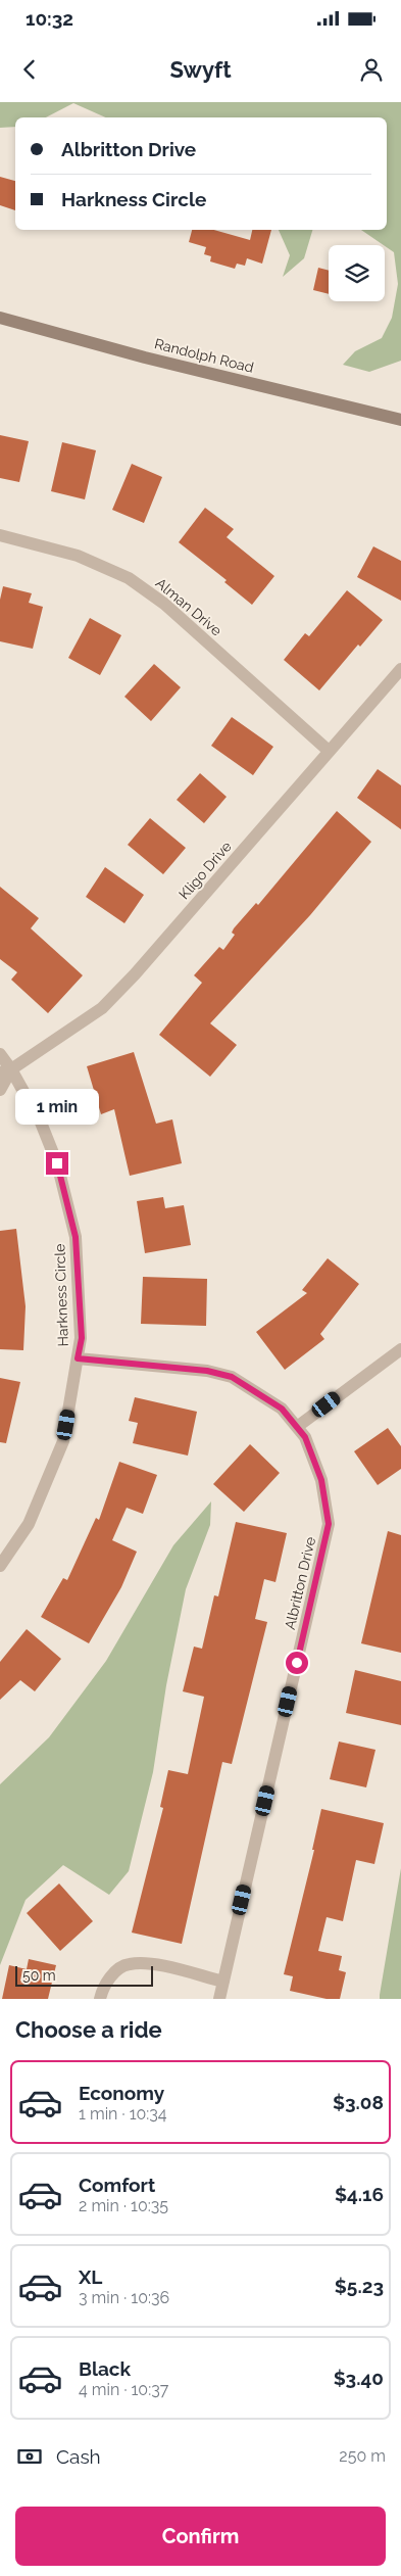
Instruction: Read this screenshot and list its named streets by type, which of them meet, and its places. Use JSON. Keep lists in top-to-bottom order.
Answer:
{
  "streets": {
    "street": [
      "Randolph Road",
      "Alman Drive",
      "Kligo Drive",
      "Harkness Circle",
      "Albritton Drive"
    ]
  },
  "crossings": [
    ["Alman Drive", "Kligo Drive"],
    ["Kligo Drive", "Harkness Circle"],
    ["Harkness Circle", "Albritton Drive"]
  ],
  "scale_bar": "50 m",
  "page": {
    "status": "10:32",
    "header": "Swyft",
    "banner": ["Albritton Drive", "Harkness Circle"],
    "bubble": "1 min",
    "scale": "50 m",
    "heading": "Choose a ride",
    "list": [
      {
        "name": "Economy",
        "note": "1 min · 10:34",
        "value": "$3.08"
      },
      {
        "name": "Comfort",
        "note": "2 min · 10:35",
        "value": "$4.16"
      },
      {
        "name": "XL",
        "note": "3 min · 10:36",
        "value": "$5.23"
      },
      {
        "name": "Black",
        "note": "4 min · 10:37",
        "value": "$3.40"
      }
    ],
    "pay": ["Cash", "250 m"],
    "buttons": "Confirm"
  }
}
